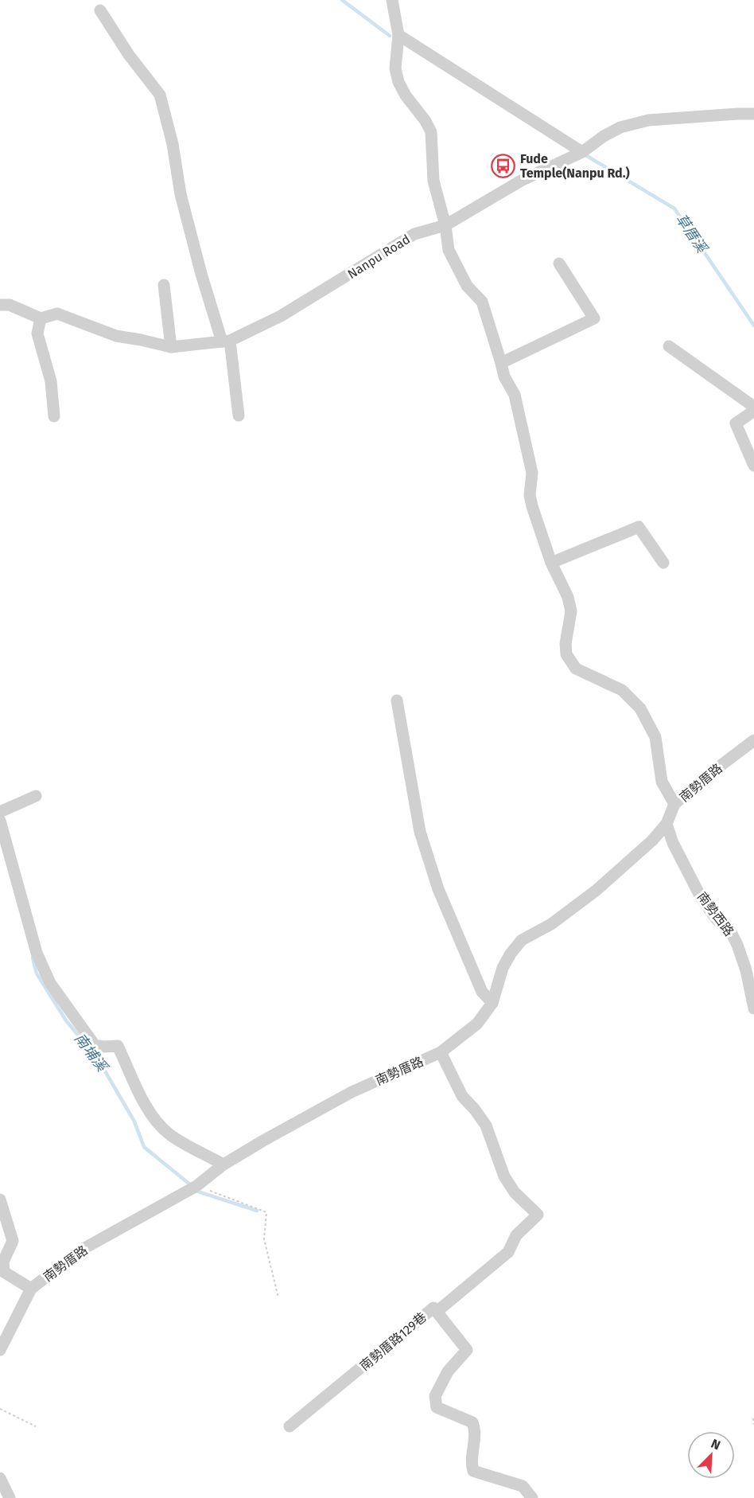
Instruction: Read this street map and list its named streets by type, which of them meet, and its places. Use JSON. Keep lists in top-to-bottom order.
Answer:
{
  "streets": {
    "street": [
      "Nanpu Road",
      "南勢厝路",
      "南勢西路",
      "南勢厝路129巷"
    ]
  },
  "crossings": [
    ["南勢厝路", "南勢西路"],
    ["南勢厝路", "南勢厝路129巷"]
  ],
  "water": ["草厝溪", "南埔溪"],
  "places": {
    "bus stop": ["Fude Temple(Nanpu Rd.)"]
  },
  "north": "top right"
}
